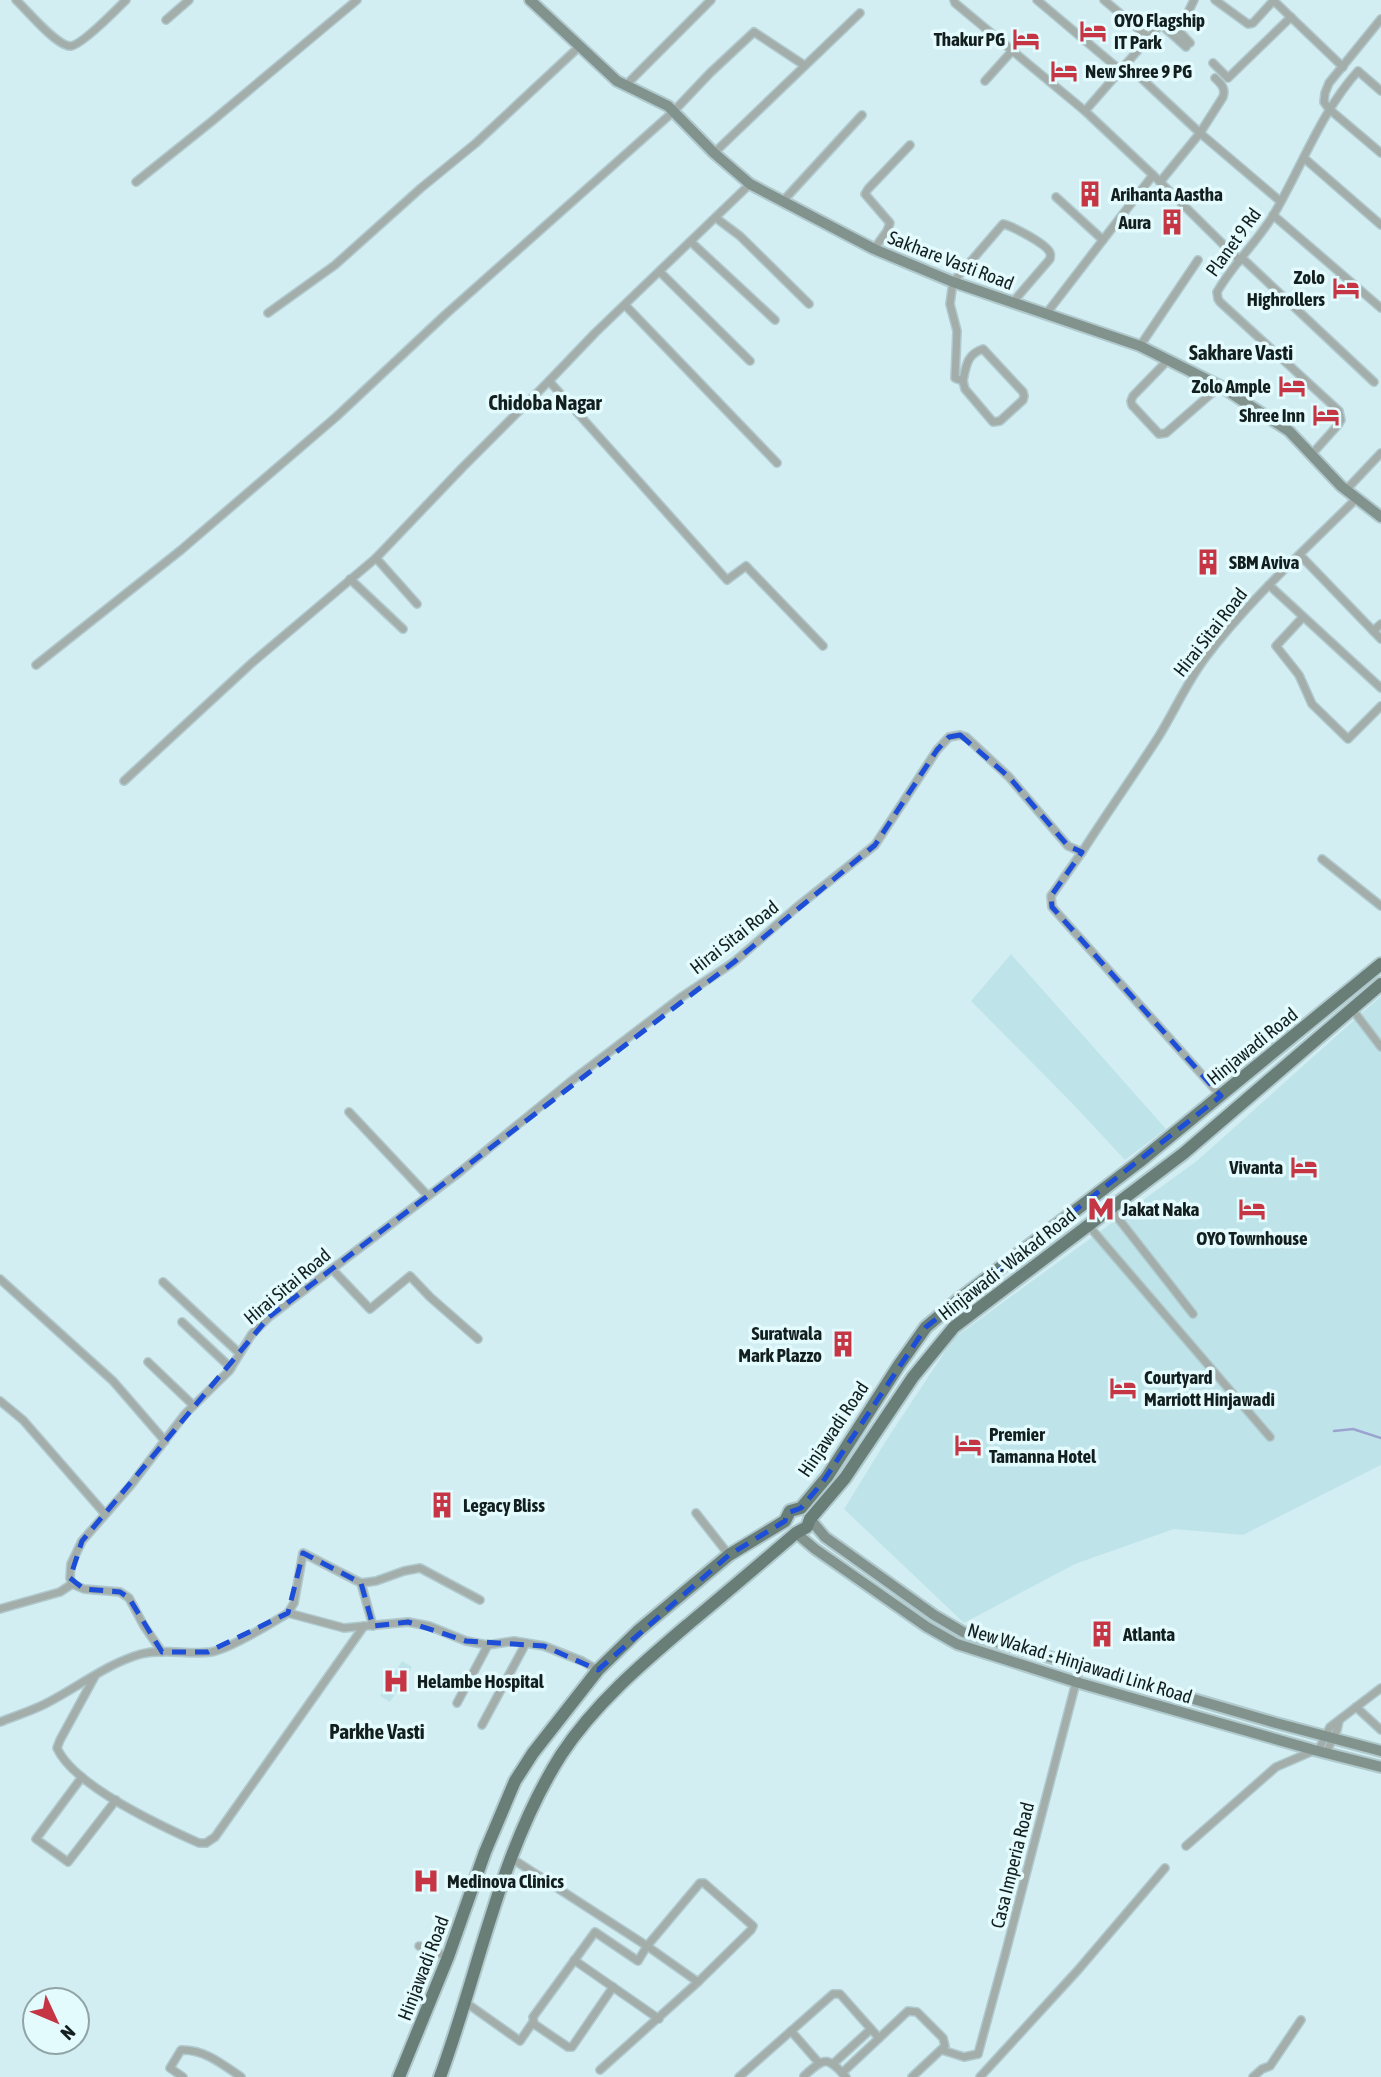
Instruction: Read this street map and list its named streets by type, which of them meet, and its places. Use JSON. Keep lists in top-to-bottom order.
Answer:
{
  "streets": {
    "main road": [
      "Sakhare Vasti Road",
      "Hinjawadi Road",
      "Hinjawadi - Wakad Road",
      "New Wakad - Hinjawadi Link Road"
    ],
    "street": ["Planet 9 Rd", "Hirai Sitai Road", "Casa Imperia Road"]
  },
  "crossings": [
    ["Planet 9 Rd", "Sakhare Vasti Road"],
    ["Sakhare Vasti Road", "Hirai Sitai Road"],
    ["Hinjawadi Road", "Hinjawadi - Wakad Road"],
    ["Hinjawadi Road", "New Wakad - Hinjawadi Link Road"],
    ["Hinjawadi - Wakad Road", "New Wakad - Hinjawadi Link Road"],
    ["New Wakad - Hinjawadi Link Road", "Casa Imperia Road"]
  ],
  "districts": ["Sakhare Vasti", "Chidoba Nagar", "Parkhe Vasti"],
  "places": {
    "hotel": [
      "OYO Flagship IT Park",
      "Thakur PG",
      "New Shree 9 PG",
      "Zolo Highrollers",
      "Zolo Ample",
      "Shree Inn",
      "Vivanta",
      "OYO Townhouse",
      "Courtyard Marriott Hinjawadi",
      "Premier Tamanna Hotel"
    ],
    "building": [
      "Arihanta Aastha",
      "Aura",
      "SBM Aviva",
      "Suratwala Mark Plazzo",
      "Legacy Bliss",
      "Atlanta"
    ],
    "metro station": ["Jakat Naka"],
    "hospital": ["Helambe Hospital", "Medinova Clinics"]
  },
  "north": "bottom right"
}
